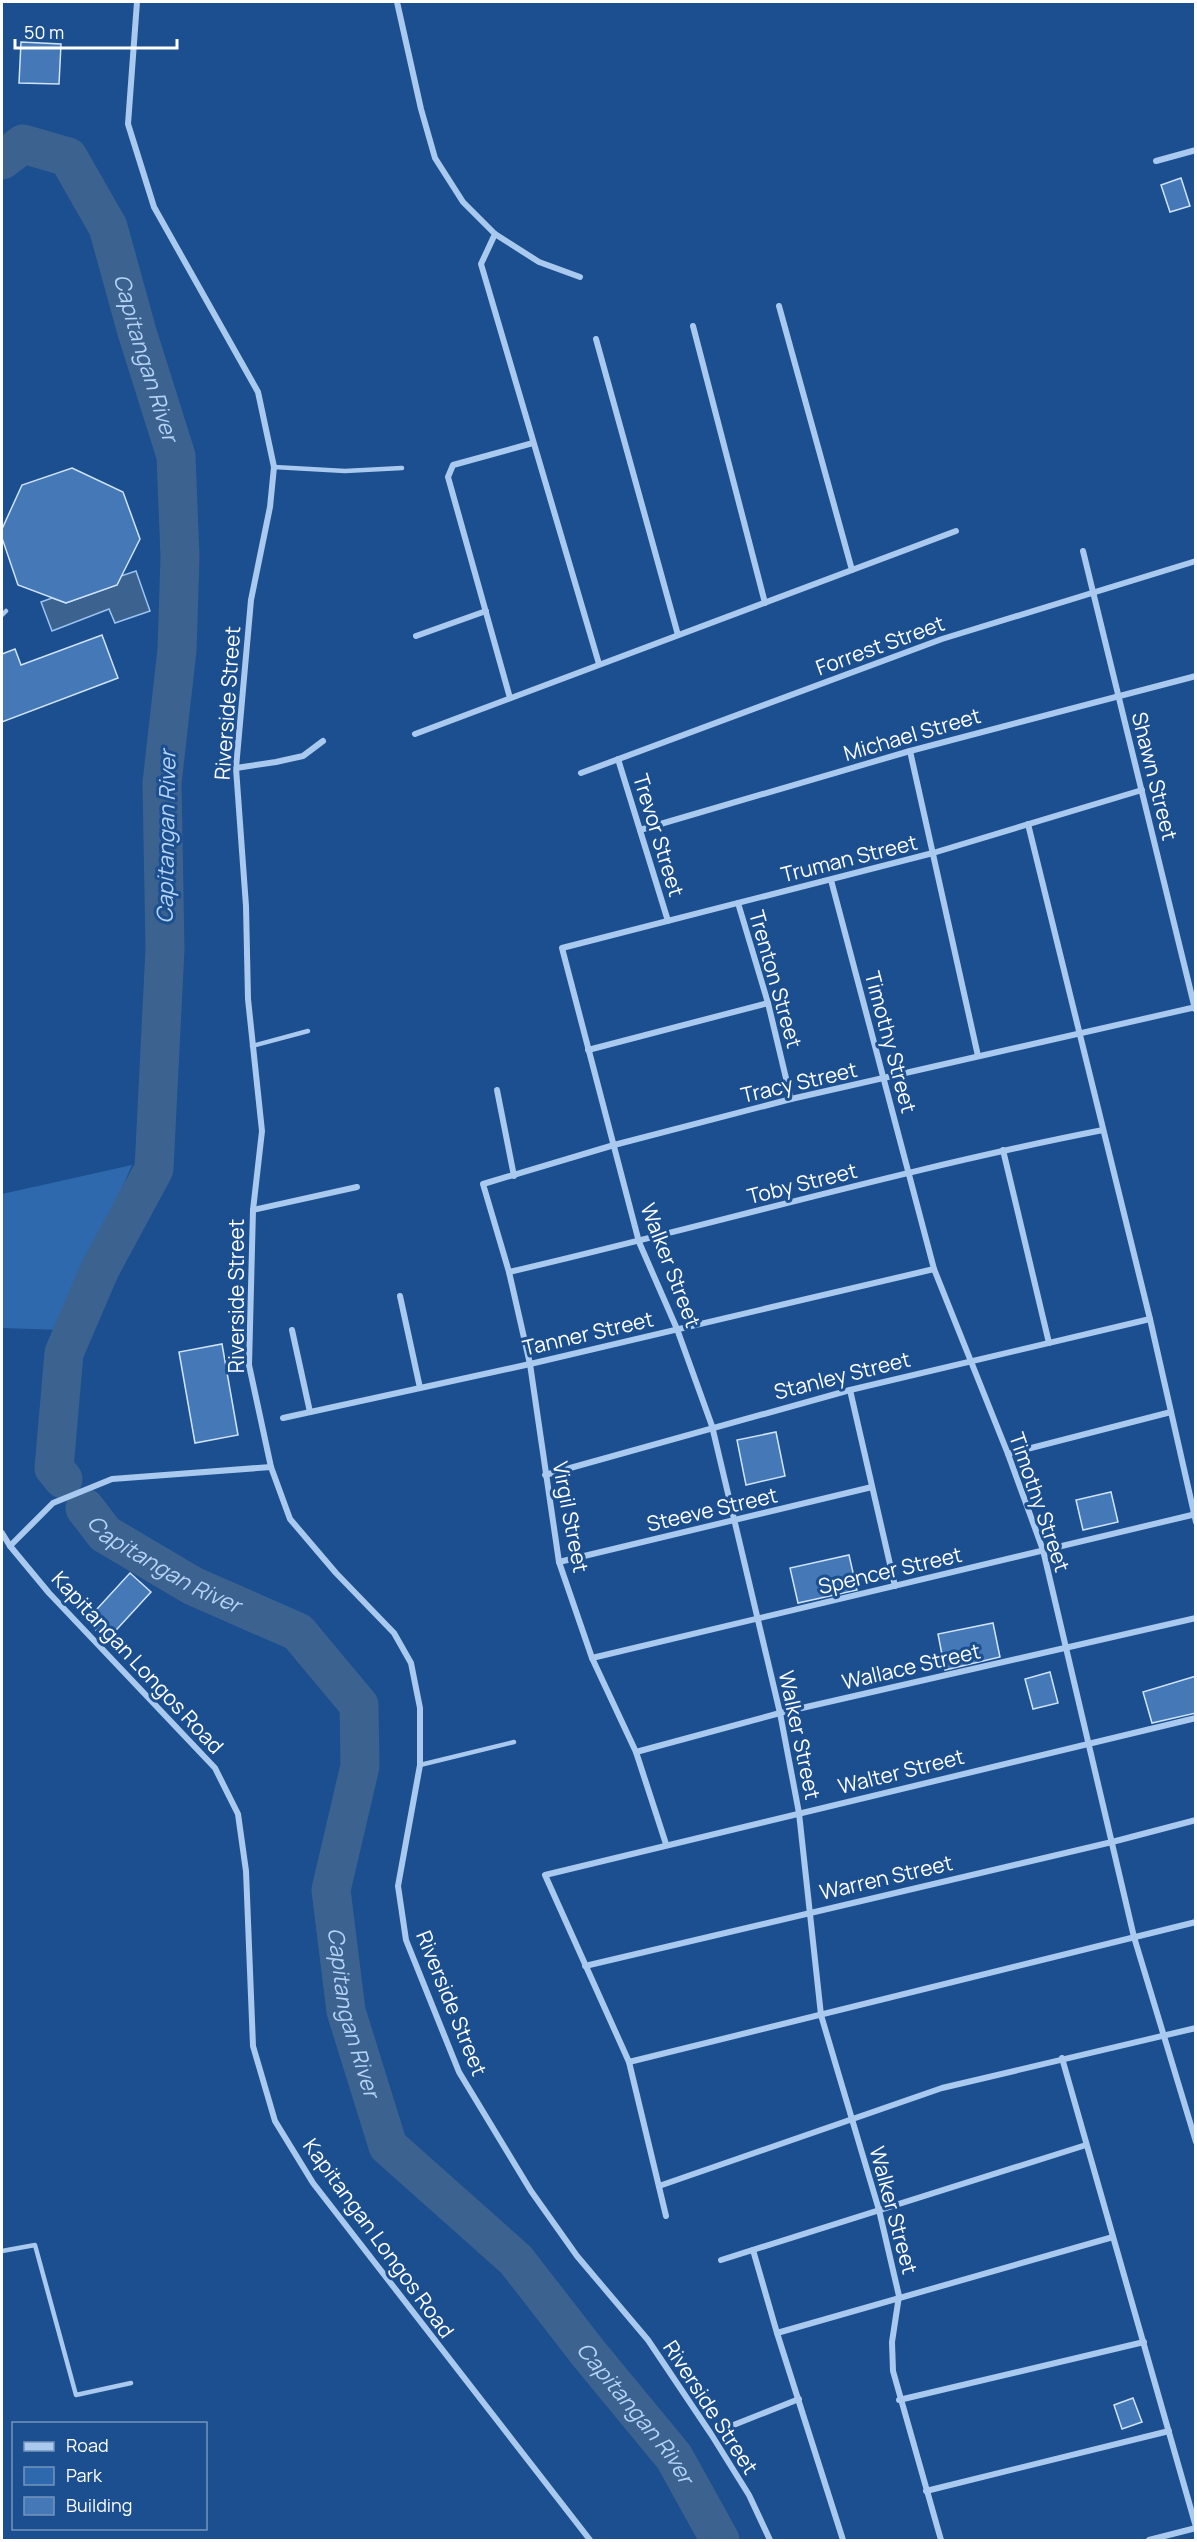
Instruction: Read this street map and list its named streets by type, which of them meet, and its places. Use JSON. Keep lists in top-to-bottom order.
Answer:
{
  "streets": {
    "street": [
      "Forrest Street",
      "Riverside Street",
      "Michael Street",
      "Shawn Street",
      "Trevor Street",
      "Truman Street",
      "Trenton Street",
      "Timothy Street",
      "Tracy Street",
      "Toby Street",
      "Walker Street",
      "Tanner Street",
      "Stanley Street",
      "Steeve Street",
      "Virgil Street",
      "Spencer Street",
      "Kapitangan Longos Road",
      "Wallace Street",
      "Walter Street",
      "Warren Street"
    ]
  },
  "crossings": [
    ["Forrest Street", "Shawn Street"],
    ["Forrest Street", "Trevor Street"],
    ["Michael Street", "Shawn Street"],
    ["Michael Street", "Trevor Street"],
    ["Shawn Street", "Truman Street"],
    ["Shawn Street", "Tracy Street"],
    ["Trevor Street", "Truman Street"],
    ["Truman Street", "Trenton Street"],
    ["Truman Street", "Timothy Street"],
    ["Truman Street", "Walker Street"],
    ["Trenton Street", "Tracy Street"],
    ["Timothy Street", "Tracy Street"],
    ["Timothy Street", "Toby Street"],
    ["Timothy Street", "Tanner Street"],
    ["Timothy Street", "Stanley Street"],
    ["Timothy Street", "Spencer Street"],
    ["Timothy Street", "Wallace Street"],
    ["Timothy Street", "Walter Street"],
    ["Timothy Street", "Warren Street"],
    ["Tracy Street", "Walker Street"],
    ["Tracy Street", "Virgil Street"],
    ["Toby Street", "Walker Street"],
    ["Toby Street", "Virgil Street"],
    ["Walker Street", "Tanner Street"],
    ["Walker Street", "Stanley Street"],
    ["Walker Street", "Steeve Street"],
    ["Walker Street", "Spencer Street"],
    ["Walker Street", "Wallace Street"],
    ["Walker Street", "Walter Street"],
    ["Walker Street", "Warren Street"],
    ["Tanner Street", "Virgil Street"],
    ["Stanley Street", "Virgil Street"],
    ["Steeve Street", "Virgil Street"],
    ["Virgil Street", "Spencer Street"],
    ["Virgil Street", "Wallace Street"],
    ["Virgil Street", "Walter Street"],
    ["Walter Street", "Warren Street"]
  ],
  "water": ["Capitangan River"],
  "legend": ["Road", "Park", "Building"],
  "scale_bar": "50 m"
}
